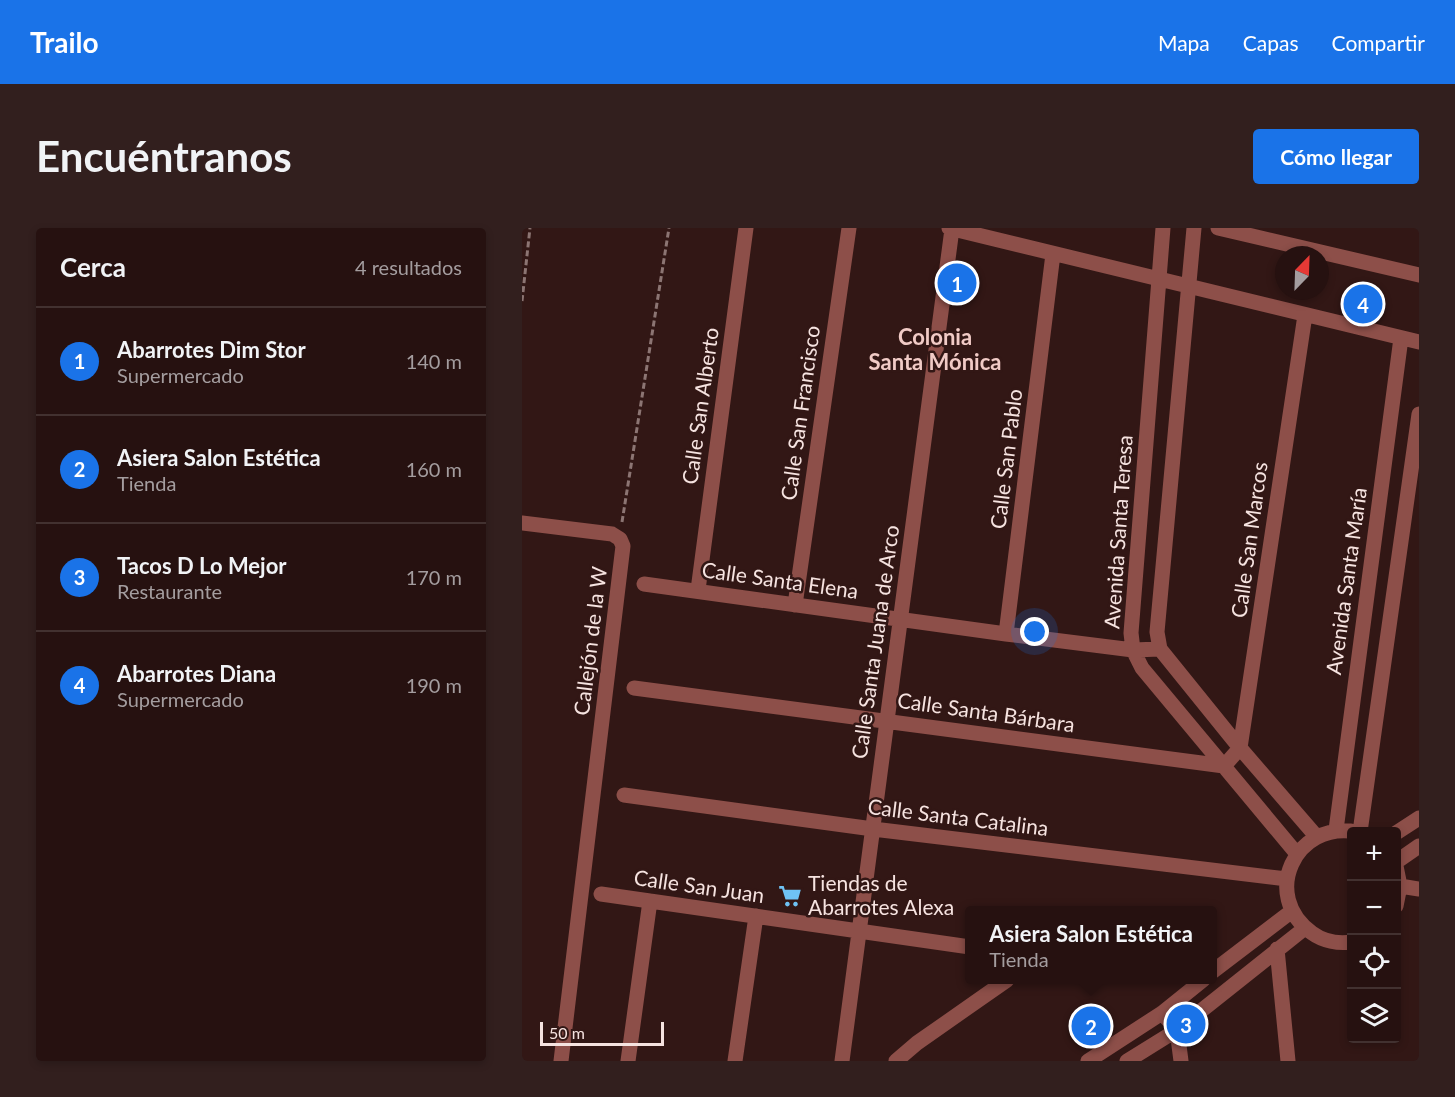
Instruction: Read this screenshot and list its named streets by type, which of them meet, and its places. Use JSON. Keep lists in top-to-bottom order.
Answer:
{
  "streets": {
    "street": [
      "Calle San Alberto",
      "Calle San Francisco",
      "Calle San Pablo",
      "Avenida Santa Teresa",
      "Calle San Marcos",
      "Calle Santa Elena",
      "Avenida Santa María",
      "Callejón de la W",
      "Calle Santa Juana de Arco",
      "Calle Santa Bárbara",
      "Calle Santa Catalina",
      "Calle San Juan"
    ]
  },
  "crossings": [
    ["Calle San Alberto", "Calle Santa Elena"],
    ["Calle San Francisco", "Calle Santa Elena"],
    ["Calle San Pablo", "Calle Santa Elena"],
    ["Avenida Santa Teresa", "Calle Santa Elena"],
    ["Avenida Santa Teresa", "Calle Santa Bárbara"],
    ["Calle Santa Elena", "Calle Santa Juana de Arco"],
    ["Calle Santa Juana de Arco", "Calle Santa Bárbara"],
    ["Calle Santa Juana de Arco", "Calle Santa Catalina"],
    ["Calle Santa Juana de Arco", "Calle San Juan"]
  ],
  "districts": ["Colonia Santa Mónica"],
  "places": {
    "supermarket": ["Tiendas de Abarrotes Alexa"]
  },
  "scale_bar": "50 m",
  "north": "top right",
  "page": {
    "header": "Trailo",
    "nav": ["Mapa", "Capas", "Compartir"],
    "buttons": "Cómo llegar",
    "title": "Encuéntranos",
    "heading": ["Cerca", "4 resultados"],
    "pins": [
      "1",
      "4",
      "3",
      "2"
    ],
    "list": [
      {
        "mark": "1",
        "name": "Abarrotes Dim Stor",
        "note": "Supermercado",
        "value": "140 m"
      },
      {
        "mark": "2",
        "name": "Asiera Salon Estética",
        "note": "Tienda",
        "value": "160 m"
      },
      {
        "mark": "3",
        "name": "Tacos D Lo Mejor",
        "note": "Restaurante",
        "value": "170 m"
      },
      {
        "mark": "4",
        "name": "Abarrotes Diana",
        "note": "Supermercado",
        "value": "190 m"
      }
    ],
    "map_buttons": ["+", "−"],
    "popup": ["Asiera Salon Estética", "Tienda"],
    "scale": "50 m"
  }
}
